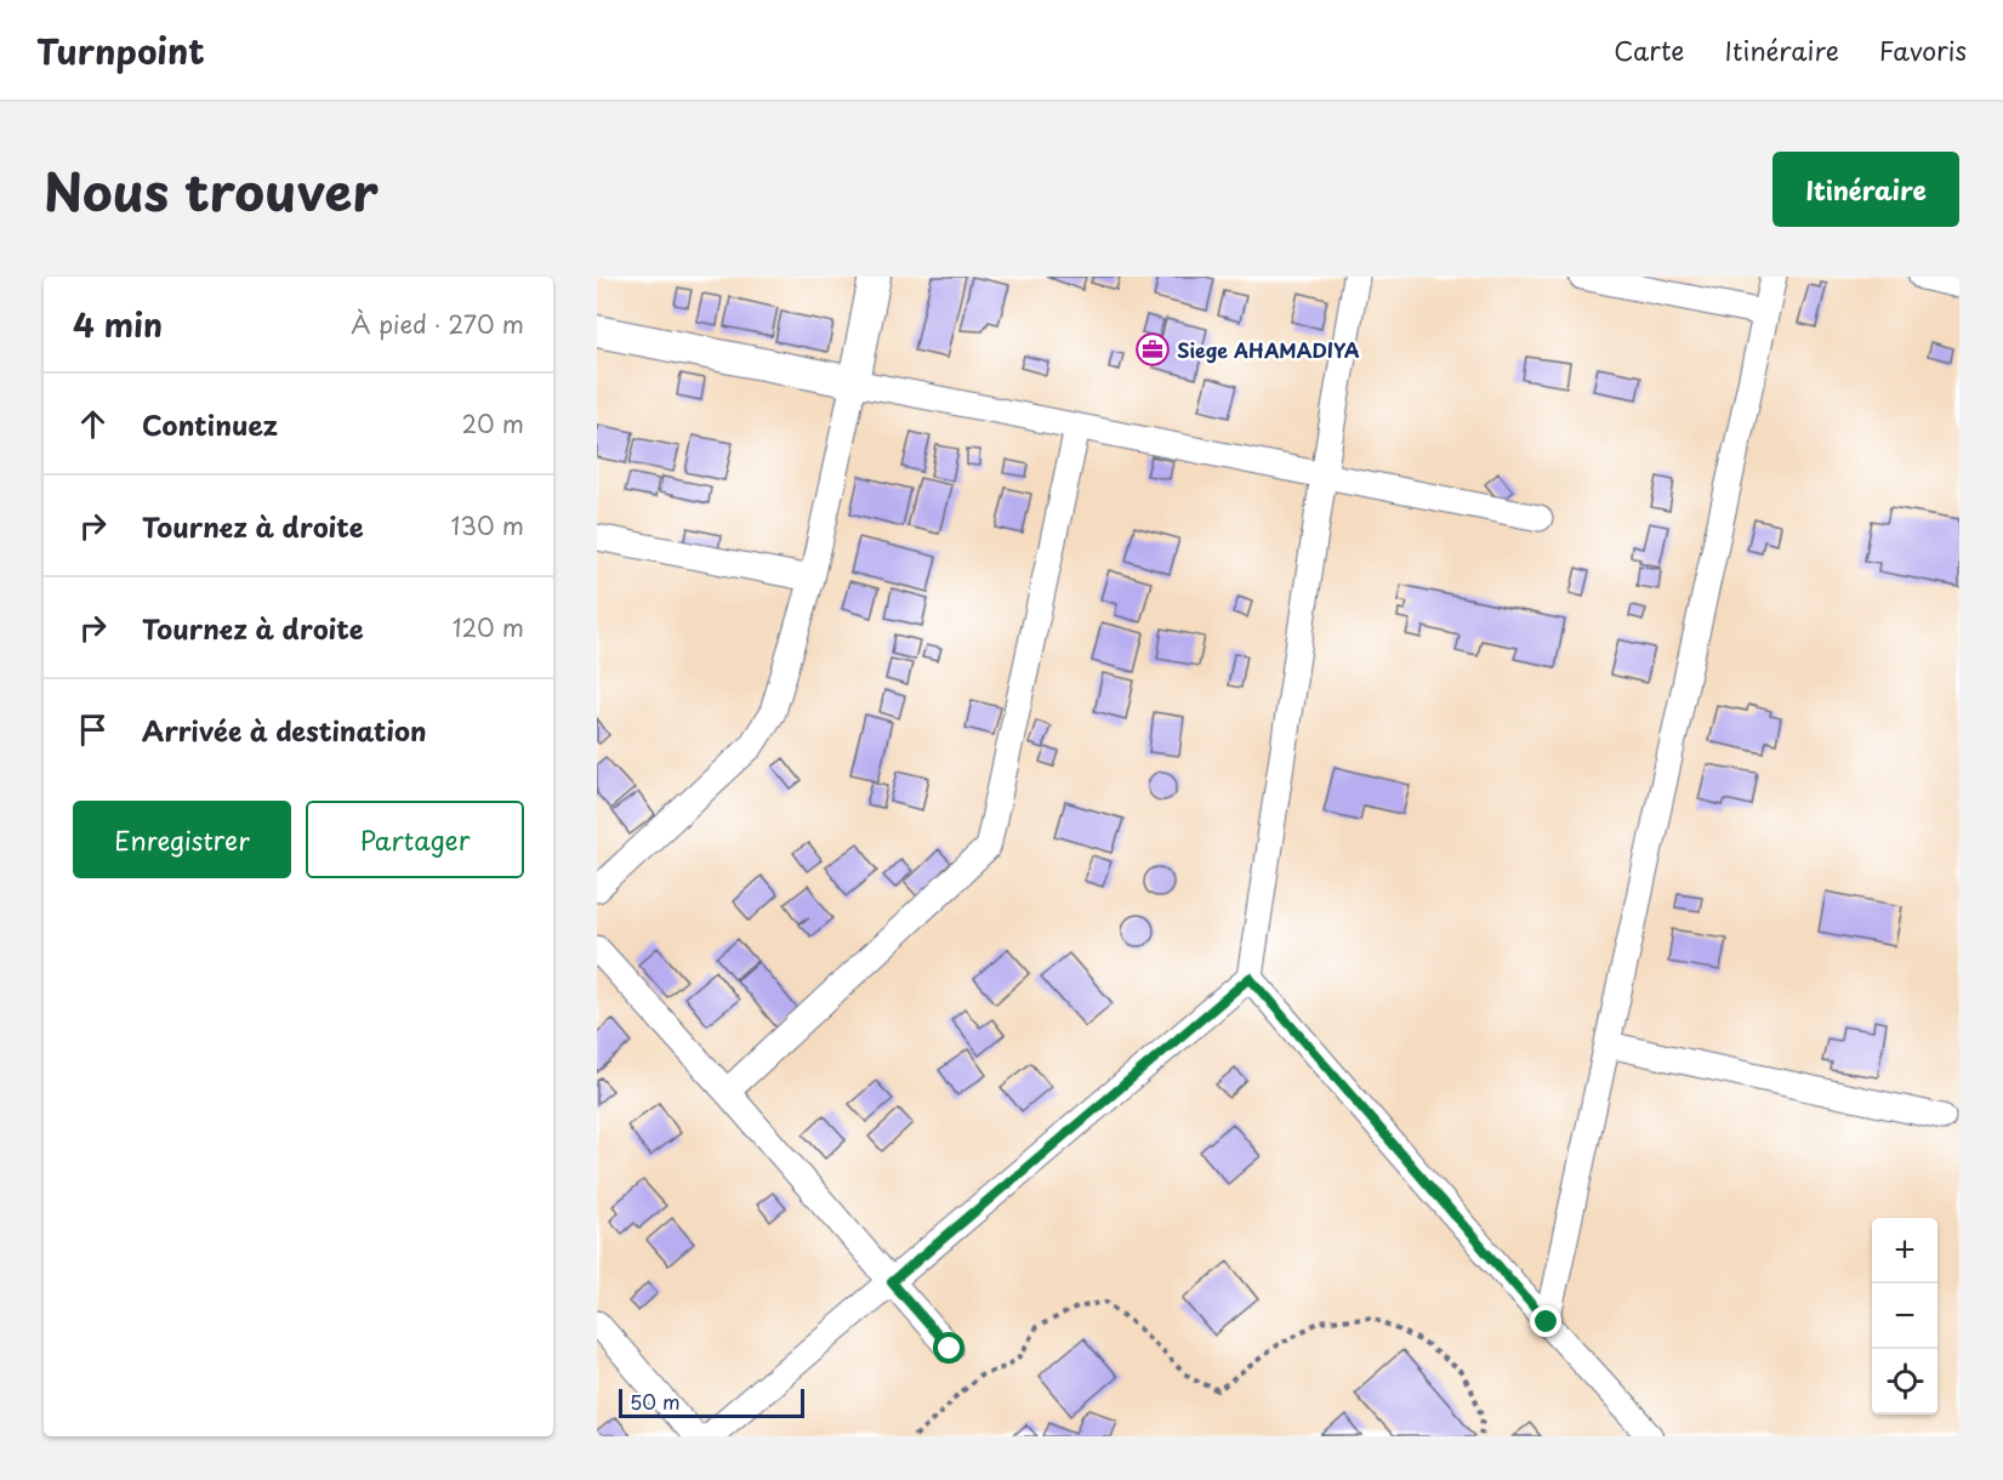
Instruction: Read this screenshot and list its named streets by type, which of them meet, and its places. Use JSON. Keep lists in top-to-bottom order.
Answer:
{
  "places": {
    "office": ["Siege AHAMADIYA"]
  },
  "scale_bar": "50 m",
  "page": {
    "header": "Turnpoint",
    "nav": ["Carte", "Itinéraire", "Favoris"],
    "title": "Nous trouver",
    "buttons": [
      "Itinéraire",
      ["Enregistrer", "Partager"]
    ],
    "heading": ["4 min", "À pied · 270 m"],
    "list": [
      ["Continuez", "20 m"],
      ["Tournez à droite", "130 m"],
      ["Tournez à droite", "120 m"],
      "Arrivée à destination"
    ],
    "map_buttons": ["+", "−"],
    "scale": "50 m"
  }
}
